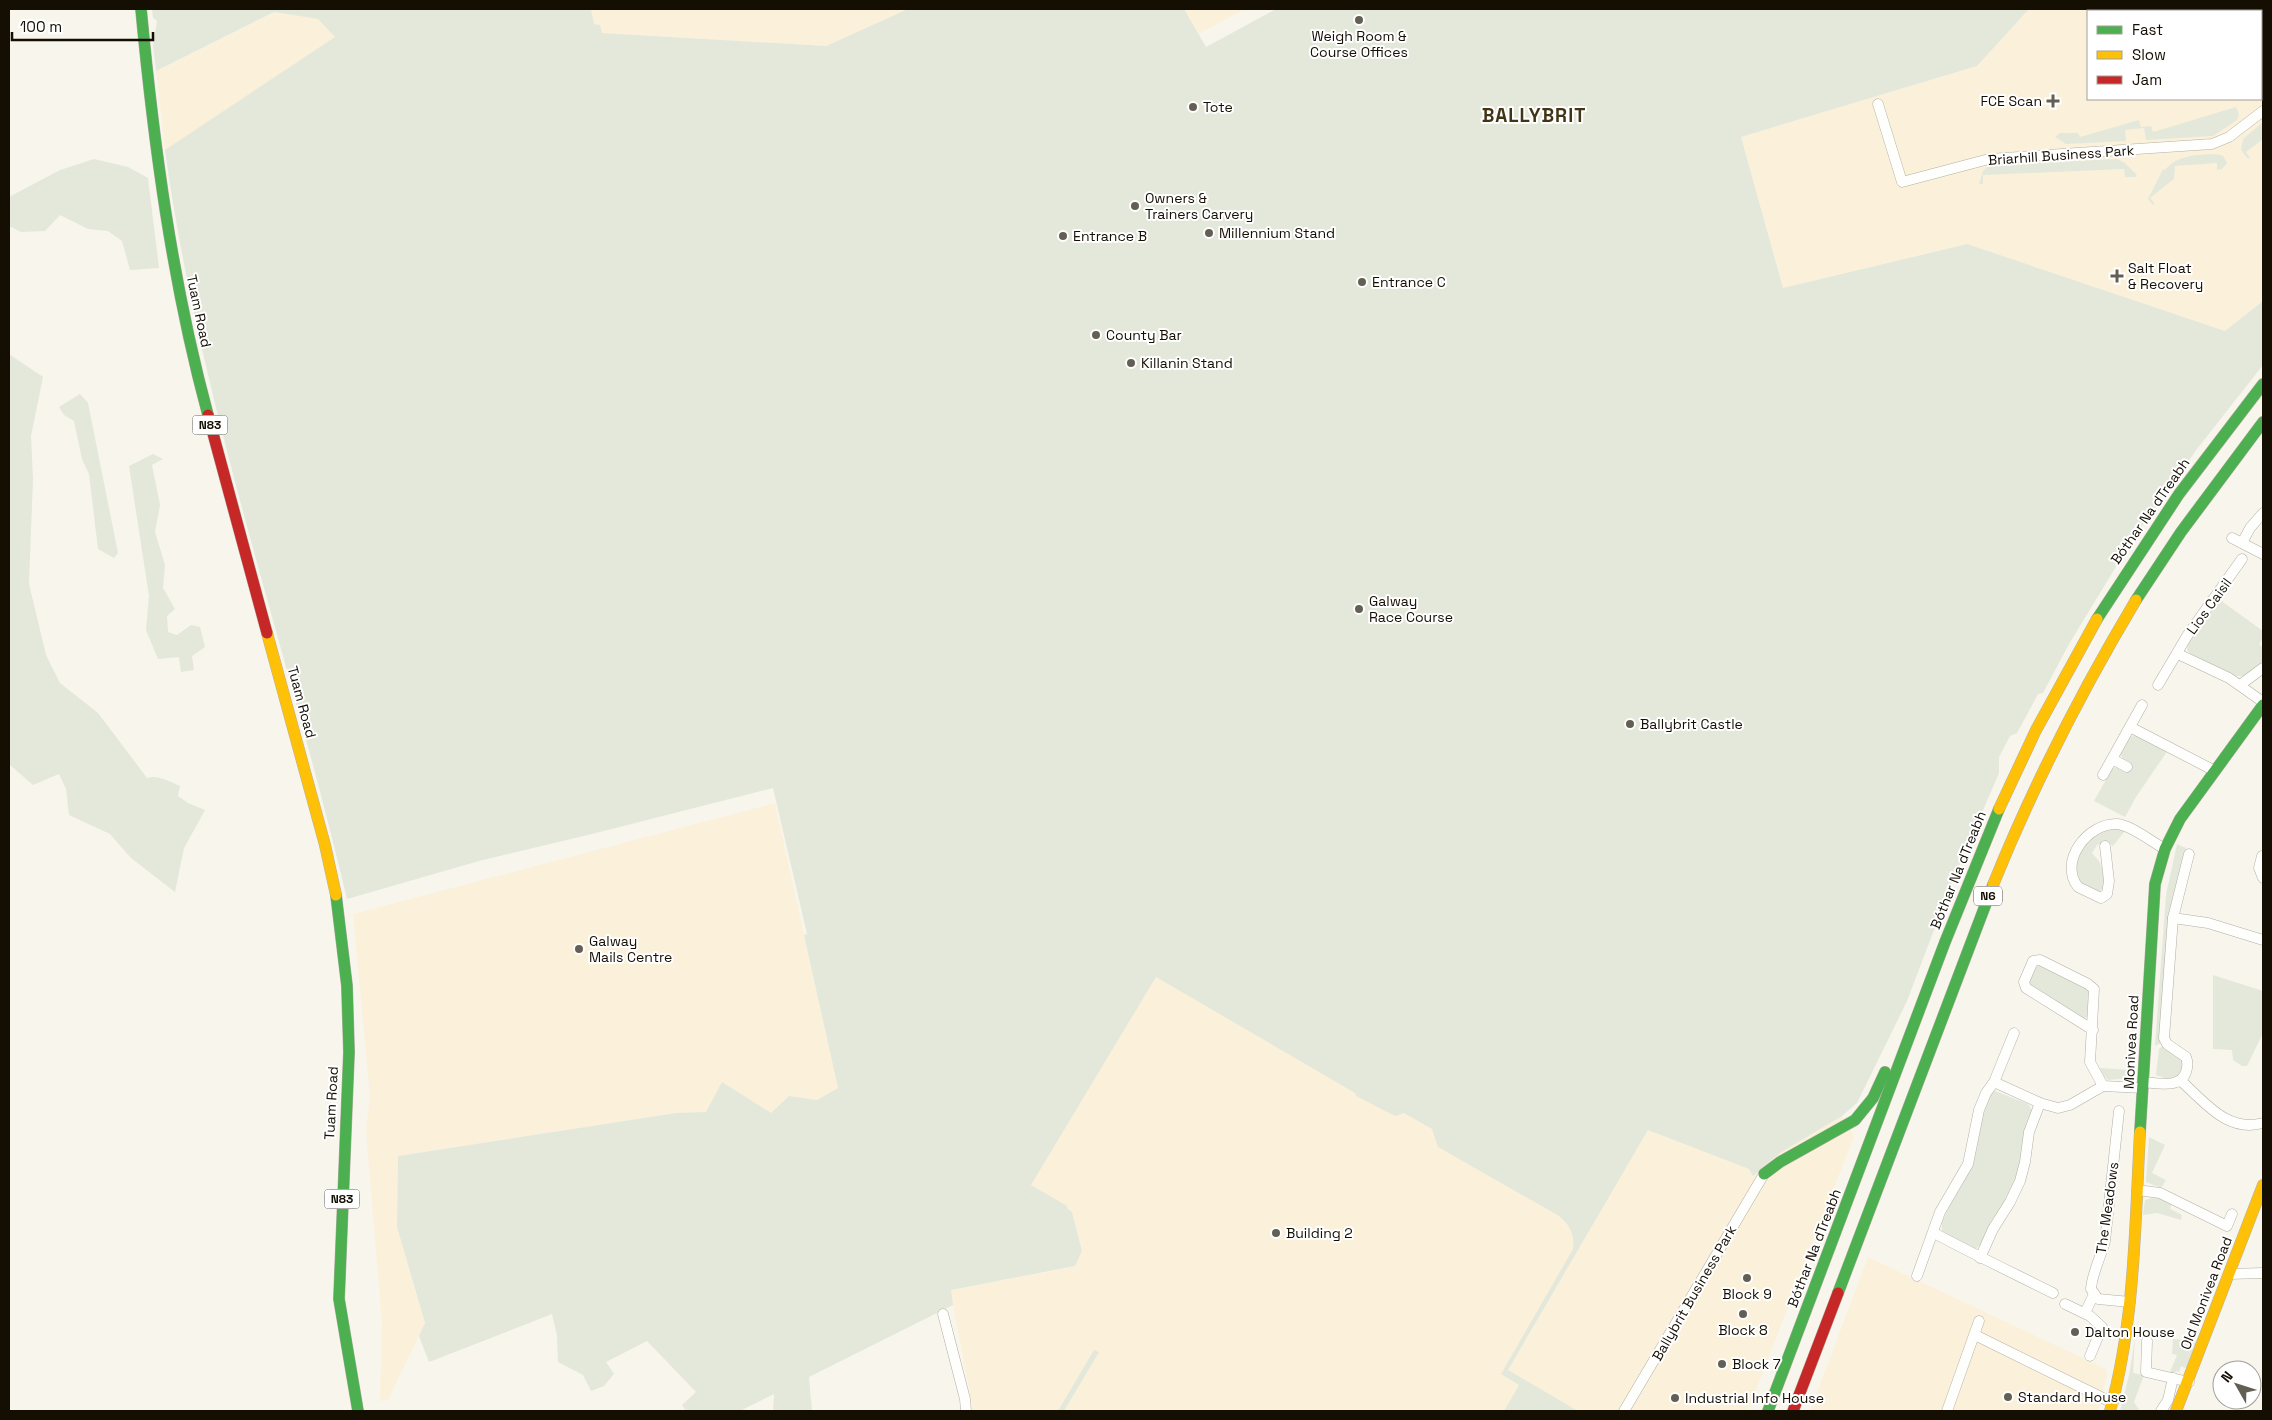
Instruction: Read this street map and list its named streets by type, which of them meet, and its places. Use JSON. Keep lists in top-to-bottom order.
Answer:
{
  "streets": {
    "main road": [
      "Tuam Road",
      "N83",
      "Bóthar Na dTreabh",
      "N6",
      "Monivea Road",
      "Old Monivea Road"
    ],
    "street": [
      "Briarhill Business Park",
      "Lios Caisil",
      "The Meadows",
      "Ballybrit Business Park"
    ]
  },
  "districts": ["BALLYBRIT"],
  "places": {
    "other": [
      "Weigh Room & Course Offices",
      "Tote",
      "Owners & Trainers Carvery",
      "Millennium Stand",
      "Entrance B",
      "Entrance C",
      "County Bar",
      "Killanin Stand",
      "Galway Race Course",
      "Ballybrit Castle",
      "Galway Mails Centre",
      "Building 2",
      "Block 9",
      "Block 8",
      "Dalton House",
      "Block 7",
      "Standard House",
      "Industrial Info House"
    ],
    "health": ["FCE Scan", "Salt Float & Recovery"]
  },
  "legend": ["Fast", "Slow", "Jam"],
  "scale_bar": "100 m",
  "north": "top left"
}
